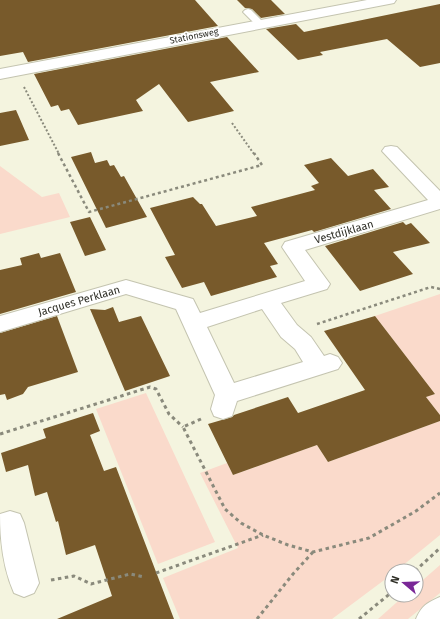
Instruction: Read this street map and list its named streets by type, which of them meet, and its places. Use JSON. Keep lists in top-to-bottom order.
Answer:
{
  "streets": {
    "street": ["Stationsweg", "Vestdijklaan", "Jacques Perklaan"]
  },
  "north": "left"
}
